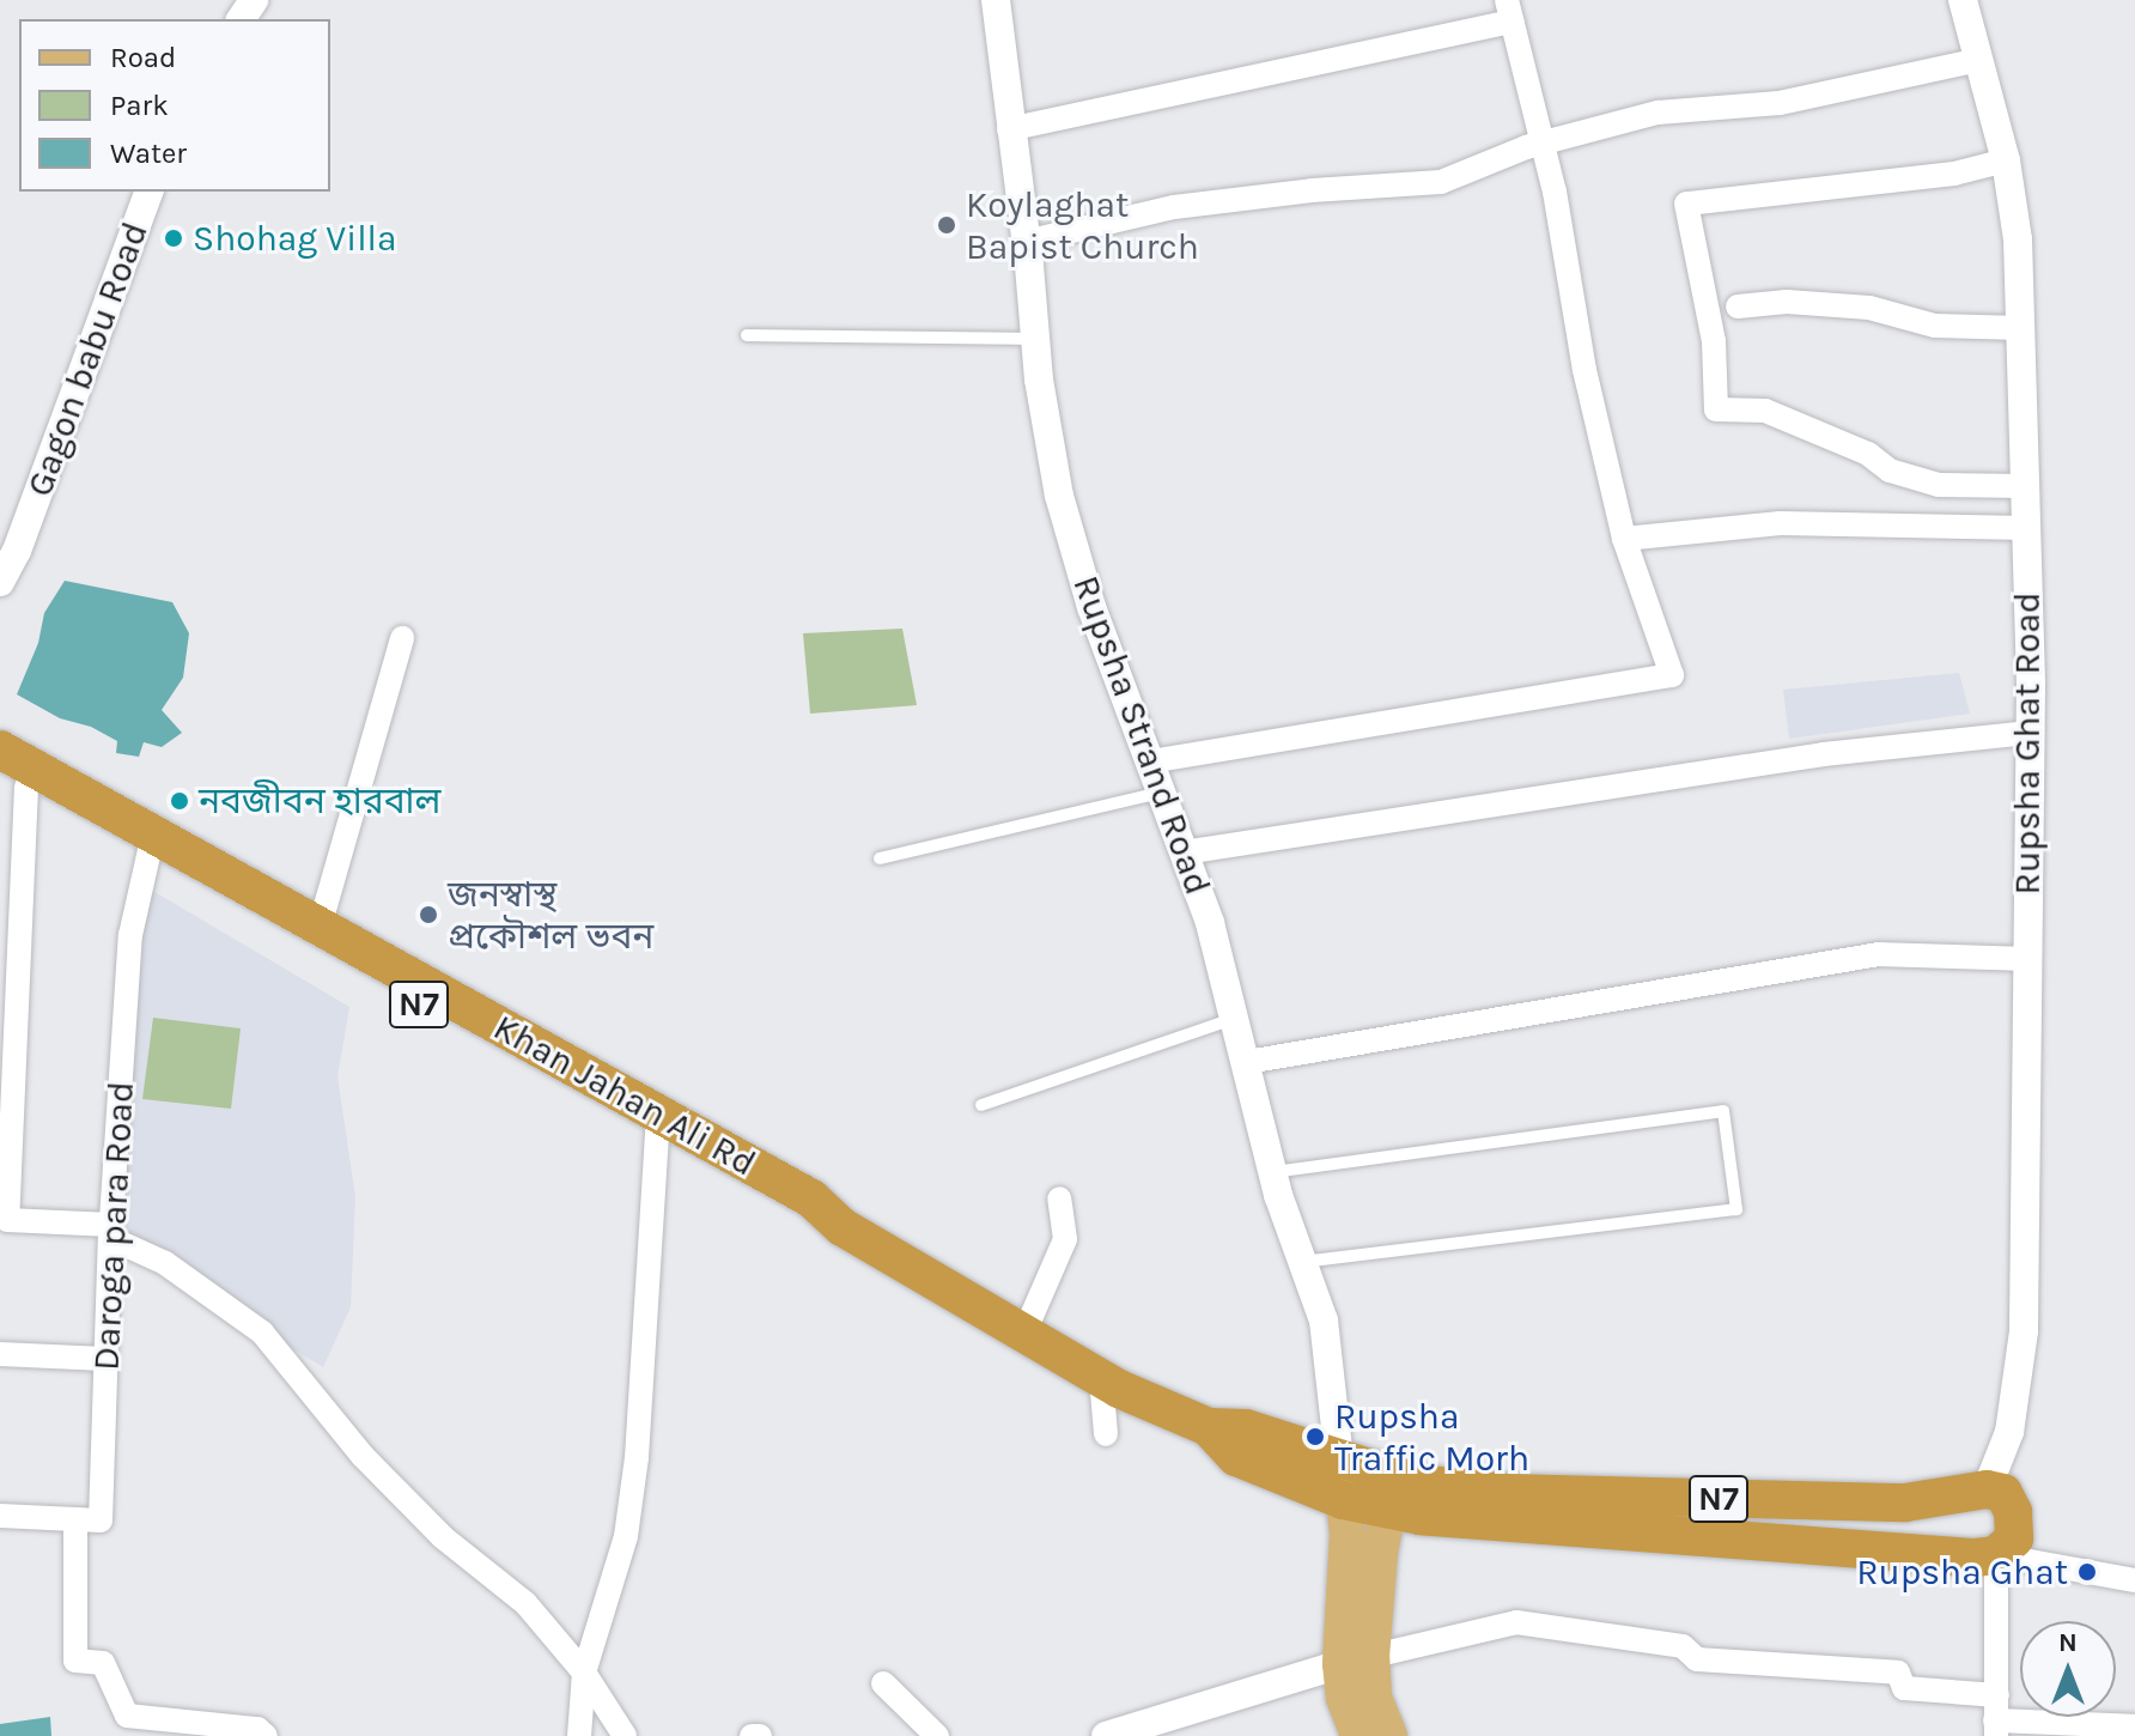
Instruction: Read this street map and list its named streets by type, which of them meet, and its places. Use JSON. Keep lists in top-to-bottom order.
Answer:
{
  "streets": {
    "highway": ["N7", "Khan Jahan Ali Rd"],
    "street": [
      "Gagon babu Road",
      "Rupsha Strand Road",
      "Rupsha Ghat Road",
      "Daroga para Road"
    ]
  },
  "crossings": [
    ["Rupsha Strand Road", "N7"],
    ["Rupsha Strand Road", "Khan Jahan Ali Rd"],
    ["Rupsha Ghat Road", "N7"],
    ["N7", "Khan Jahan Ali Rd"],
    ["Khan Jahan Ali Rd", "Daroga para Road"]
  ],
  "places": [
    "Koylaghat Bapist Church",
    "Shohag Villa",
    "নবজীবন হারবাল",
    "জনস্বাস্থ প্রকৌশল ভবন",
    "Rupsha Traffic Morh",
    "Rupsha Ghat"
  ],
  "legend": ["Road", "Park", "Water"],
  "north": "top"
}
